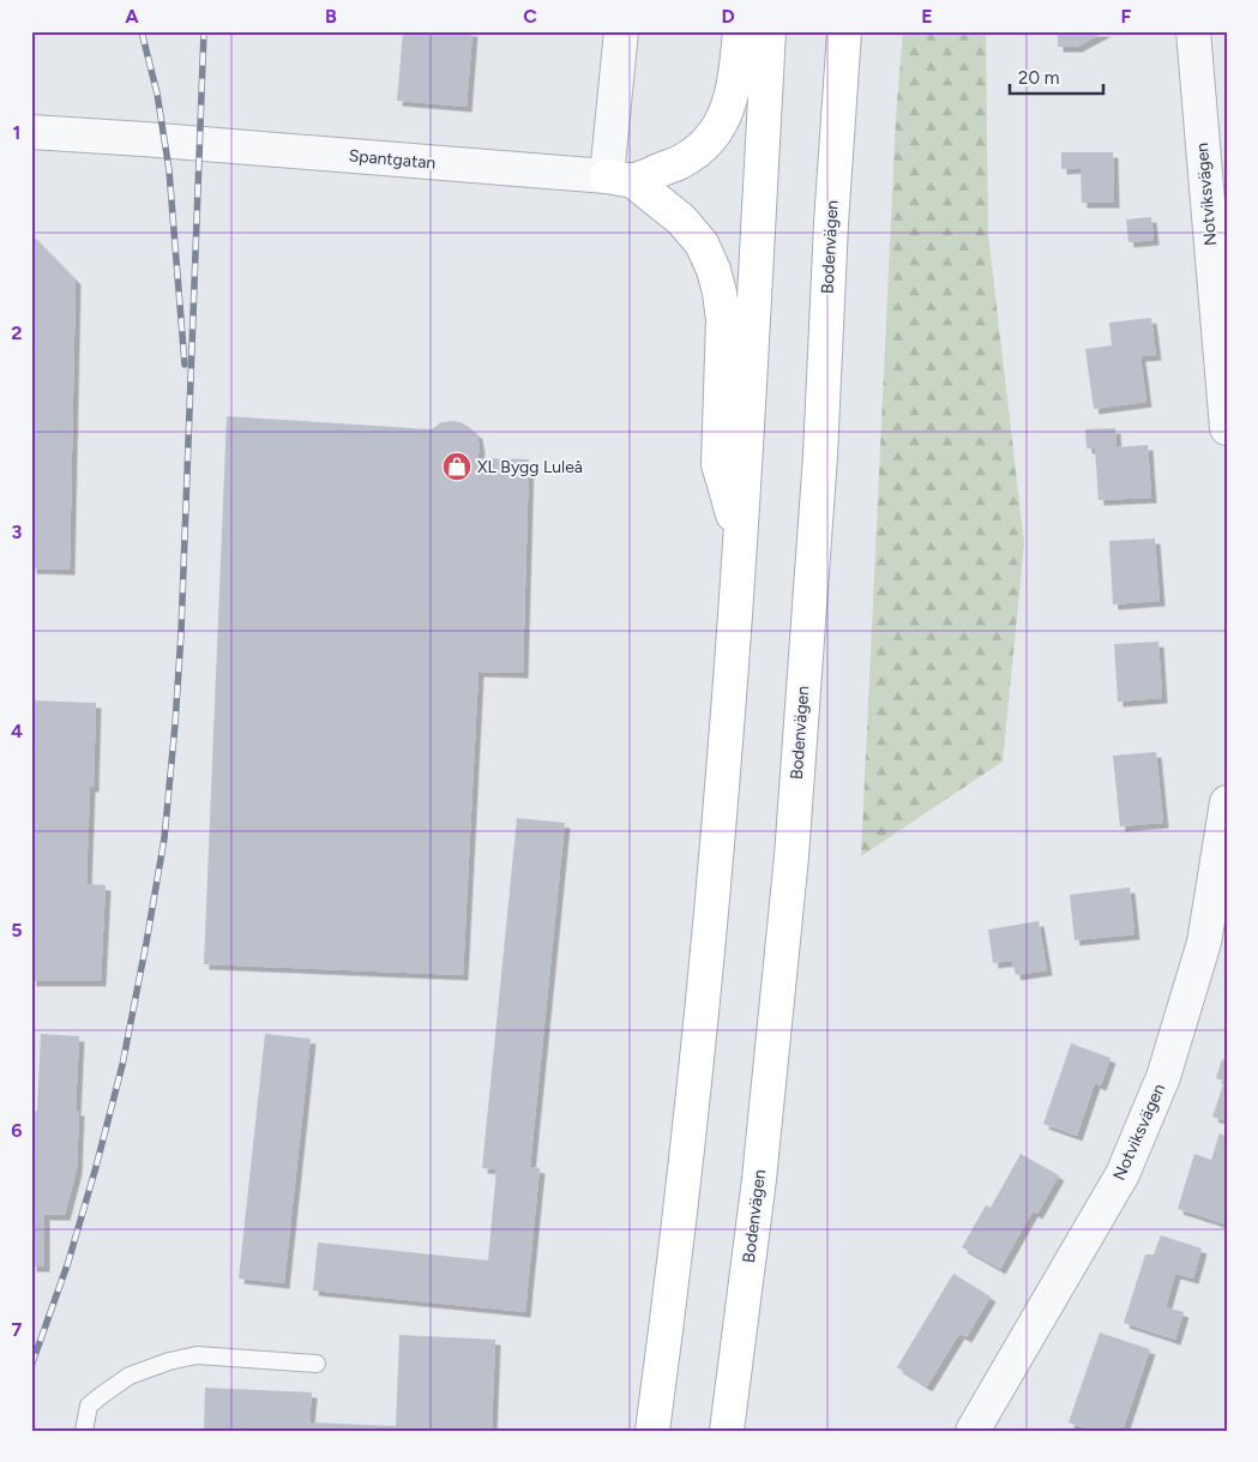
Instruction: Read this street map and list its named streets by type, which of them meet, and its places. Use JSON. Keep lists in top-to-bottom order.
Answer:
{
  "streets": {
    "main road": ["Bodenvägen"],
    "street": ["Spantgatan", "Notviksvägen"]
  },
  "places": {
    "shop": ["XL Bygg Luleå"]
  },
  "scale_bar": "20 m",
  "grid": {
    "columns": [
      "A",
      "B",
      "C",
      "D",
      "E",
      "F"
    ],
    "rows": [
      "1",
      "2",
      "3",
      "4",
      "5",
      "6",
      "7"
    ]
  }
}
